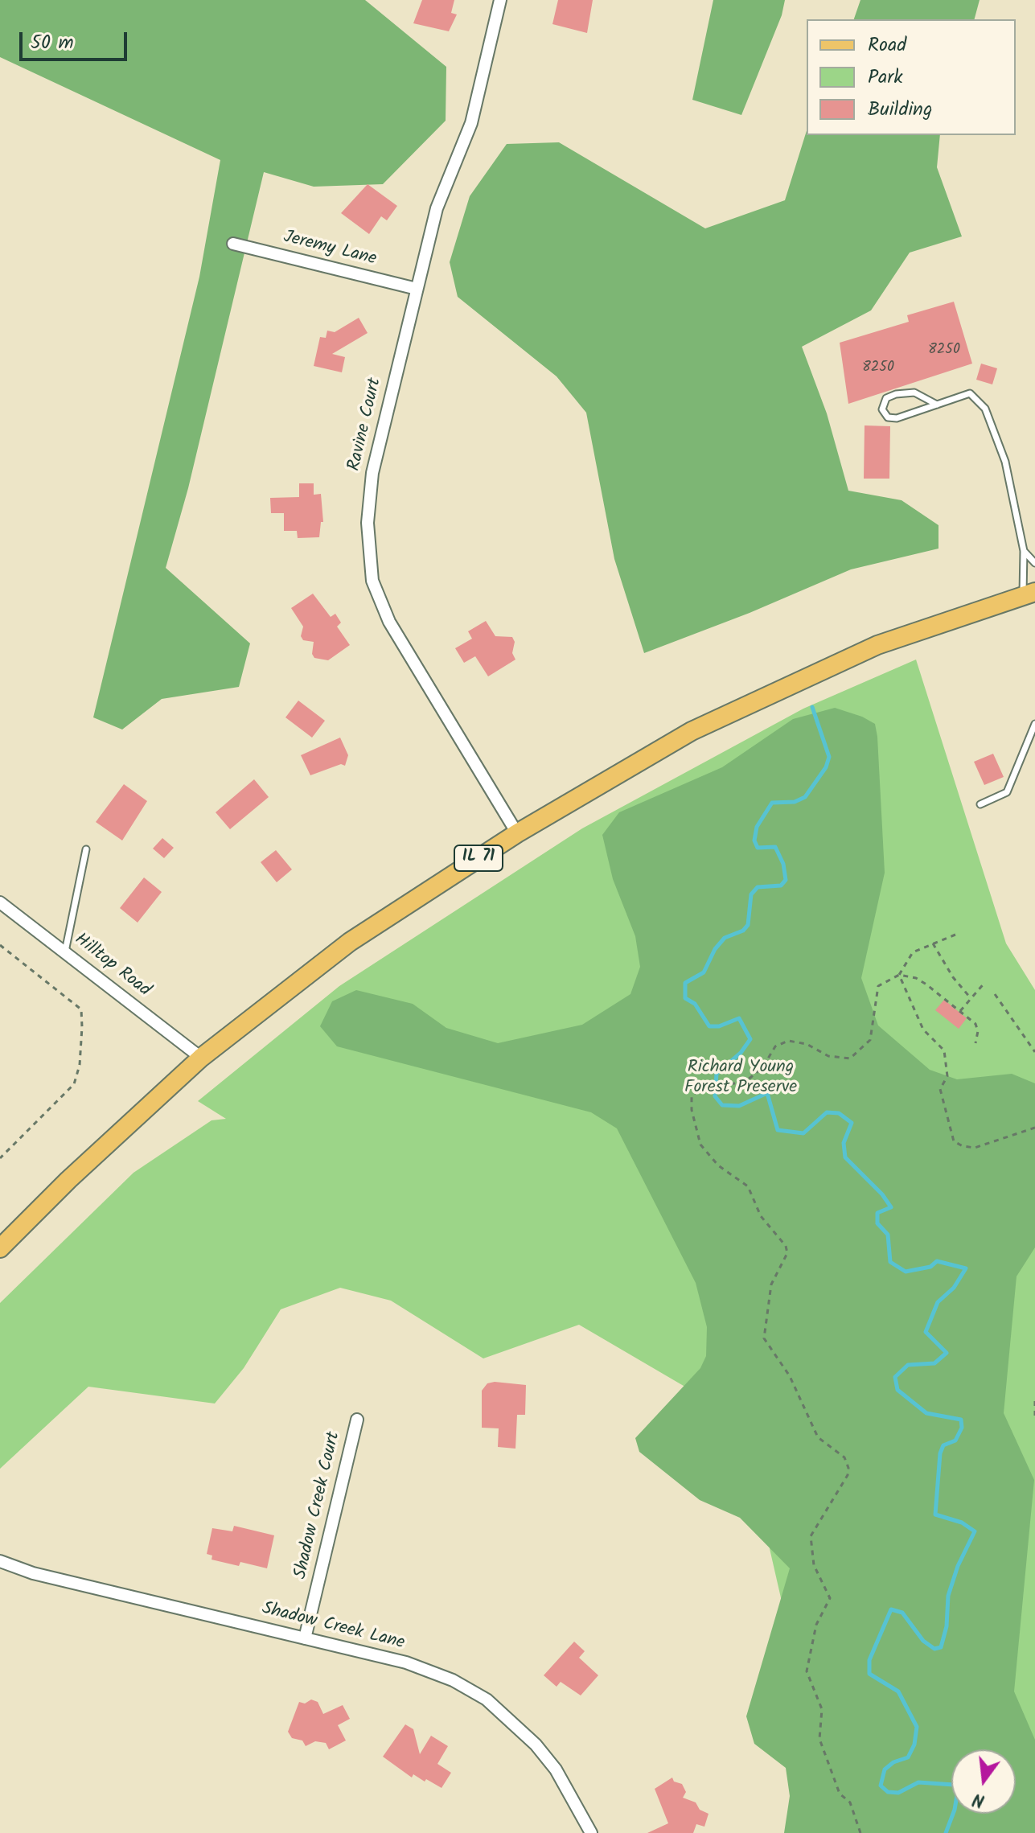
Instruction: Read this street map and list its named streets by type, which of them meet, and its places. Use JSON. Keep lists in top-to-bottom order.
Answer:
{
  "streets": {
    "main road": ["IL 71"],
    "street": [
      "Jeremy Lane",
      "Ravine Court",
      "Hilltop Road",
      "Shadow Creek Court",
      "Shadow Creek Lane"
    ]
  },
  "crossings": [
    ["Jeremy Lane", "Ravine Court"],
    ["Ravine Court", "IL 71"],
    ["IL 71", "Hilltop Road"],
    ["Shadow Creek Court", "Shadow Creek Lane"]
  ],
  "parks": ["Richard Young Forest Preserve"],
  "house_numbers": ["8250", "8250"],
  "legend": ["Road", "Park", "Building"],
  "scale_bar": "50 m",
  "north": "bottom"
}
